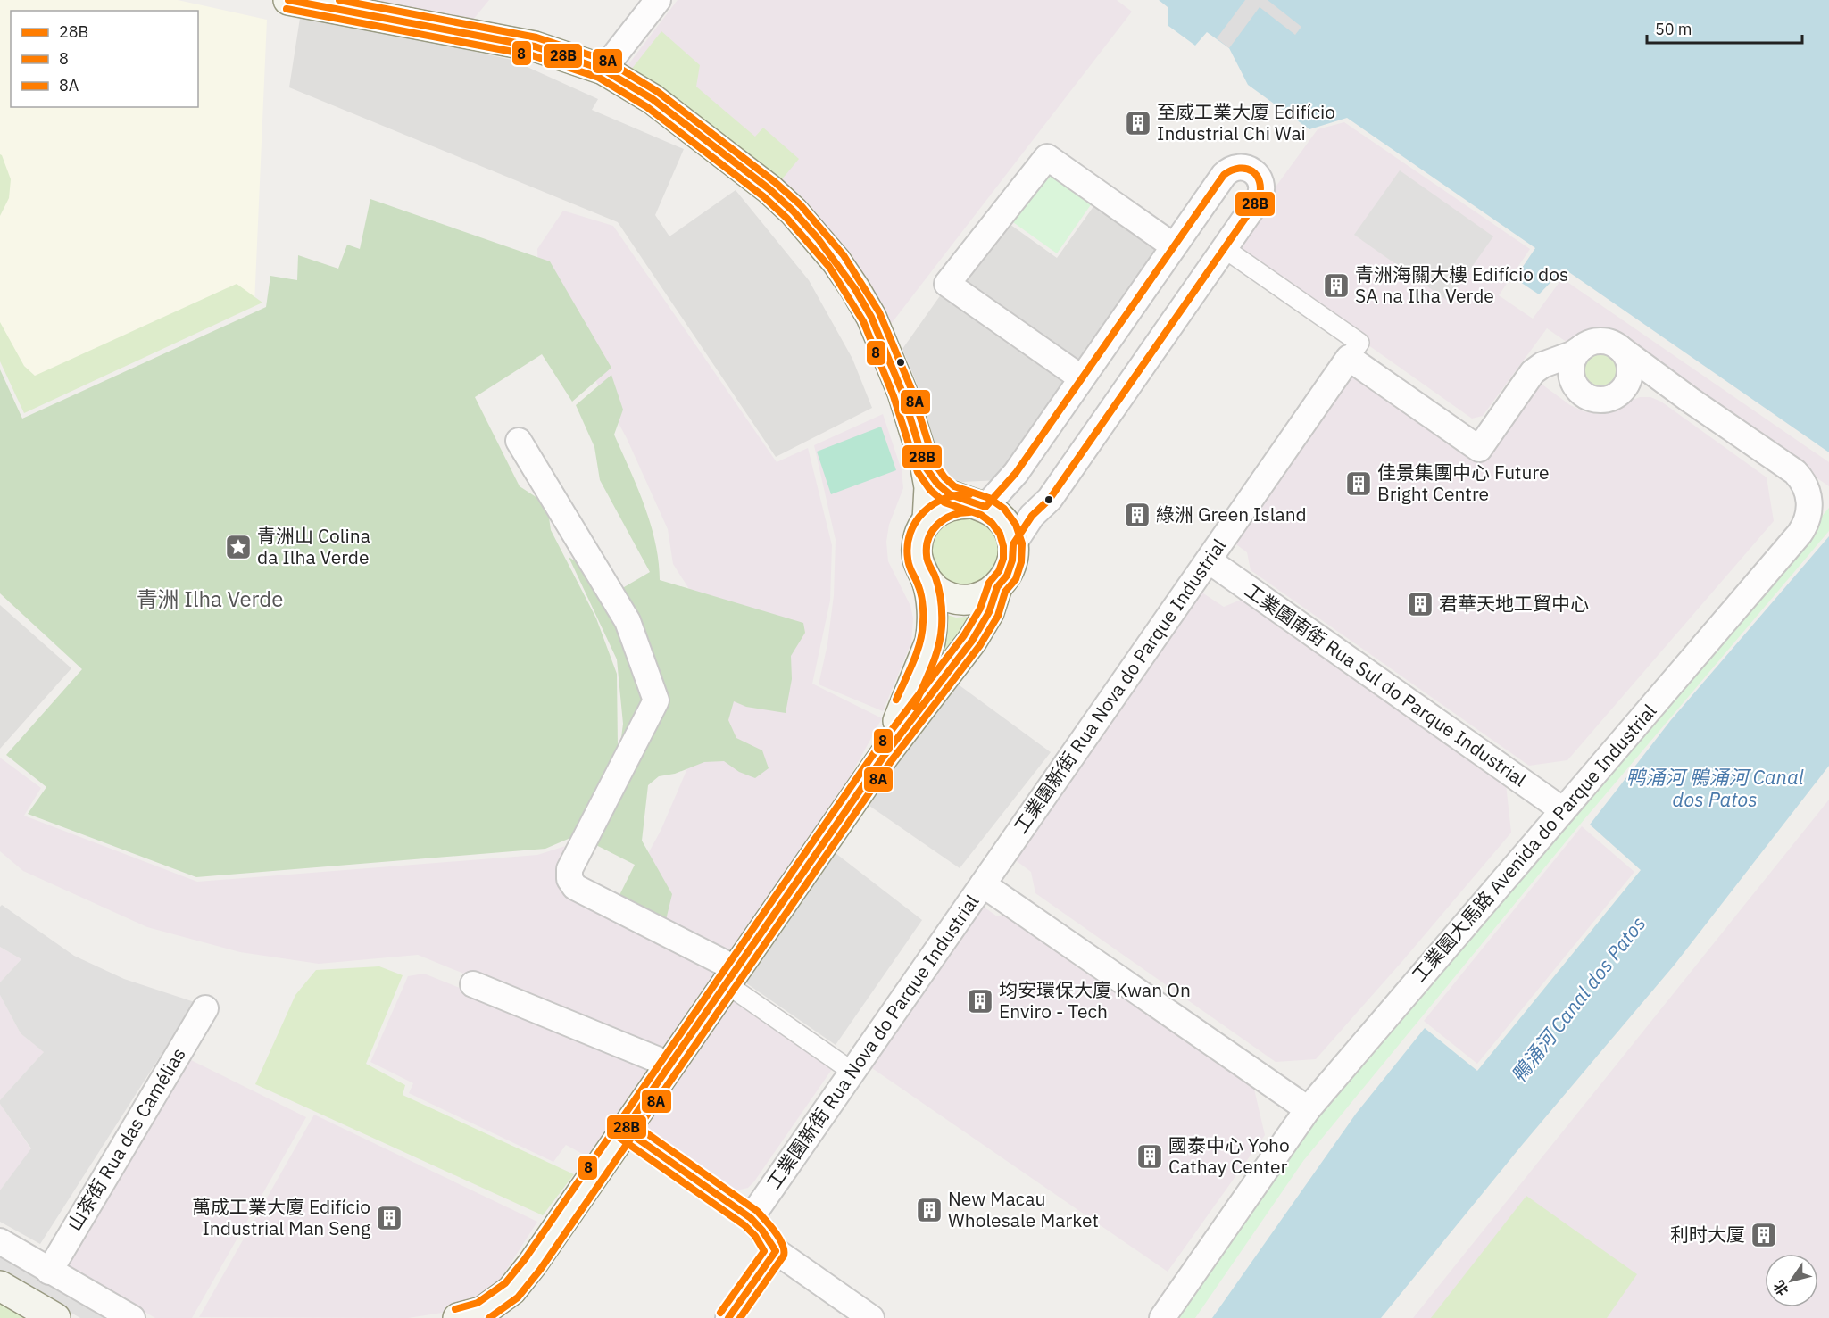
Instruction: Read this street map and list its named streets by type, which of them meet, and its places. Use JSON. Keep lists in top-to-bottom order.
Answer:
{
  "streets": {
    "street": [
      "工業園南街 Rua Sul do Parque Industrial",
      "工業園新街 Rua Nova do Parque Industrial",
      "工業園大馬路 Avenida do Parque Industrial",
      "山茶街 Rua das Camélias"
    ]
  },
  "crossings": [
    ["工業園南街 Rua Sul do Parque Industrial", "工業園新街 Rua Nova do Parque Industrial"],
    ["工業園南街 Rua Sul do Parque Industrial", "工業園大馬路 Avenida do Parque Industrial"]
  ],
  "districts": ["青洲 Ilha Verde"],
  "water": ["鸭涌河 鴨涌河 Canal dos Patos", "鴨涌河 Canal dos Patos"],
  "places": {
    "building": [
      "至威工業大廈 Edifício Industrial Chi Wai",
      "青洲海關大樓 Edifício dos SA na Ilha Verde",
      "佳景集團中心 Future Bright Centre",
      "綠洲 Green Island",
      "君華天地工貿中心",
      "均安環保大廈 Kwan On Enviro - Tech",
      "國泰中心 Yoho Cathay Center",
      "New Macau Wholesale Market",
      "萬成工業大廈 Edifício Industrial Man Seng",
      "利时大厦"
    ],
    "place": ["青洲山 Colina da Ilha Verde"]
  },
  "lines": ["transit line 28B", "transit line 8A", "transit line 8"],
  "legend": ["28B", "8", "8A"],
  "scale_bar": "50 m",
  "north": "bottom left"
}
